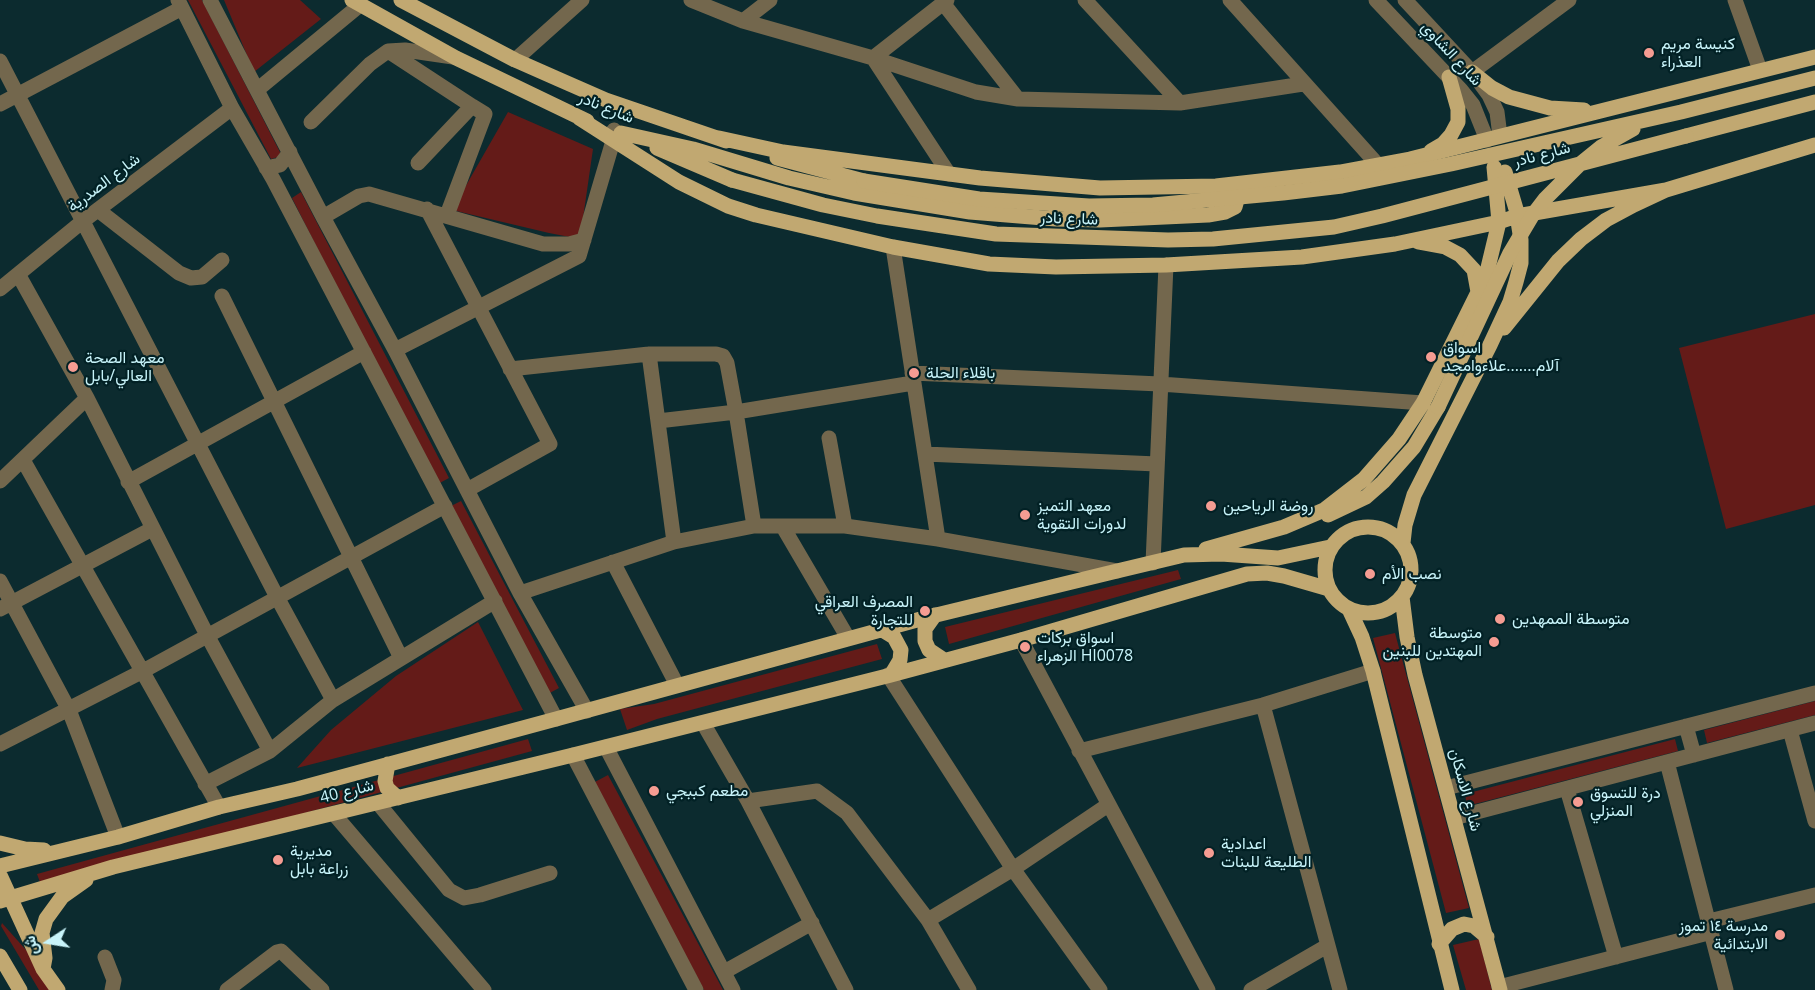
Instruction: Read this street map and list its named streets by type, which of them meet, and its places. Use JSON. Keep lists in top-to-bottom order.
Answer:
{
  "streets": {
    "main road": ["شارع نادر", "شارع الاسكان", "شارع 40"],
    "street": ["شارع الشاوي", "شارع الصدرية"]
  },
  "crossings": [
    ["شارع الاسكان", "شارع 40"]
  ],
  "places": [
    "كنيسة مريم العذراء",
    "اسواق آلام.......علاءوامجد",
    "معهد الصحة العالي/بابل",
    "باقلاء الحلة",
    "روضة الرياحين",
    "معهد التميز لدورات التقوية",
    "نصب الأم",
    "المصرف العراقي للتجارة",
    "متوسطة الممهدين",
    "متوسطة المهتدين للبنين",
    "اسواق بركات الزهراء Hl0078",
    "مطعم كببجي",
    "درة للتسوق المنزلي",
    "اعدادية الطليعة للبنات",
    "مديرية زراعة بابل",
    "مدرسة ١٤ تموز الابتدائية"
  ],
  "north": "left"
}
